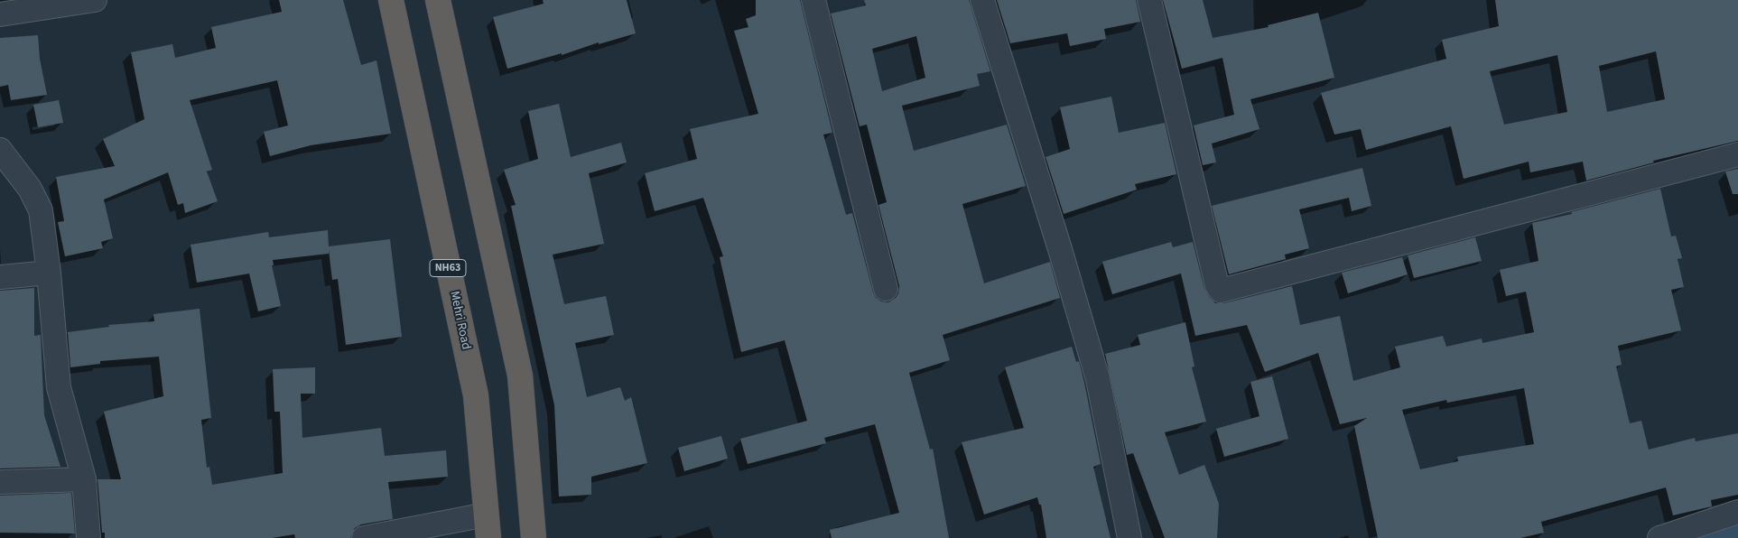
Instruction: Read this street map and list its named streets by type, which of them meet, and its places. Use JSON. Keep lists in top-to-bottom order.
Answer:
{
  "streets": {
    "highway": ["NH63", "Mehri Road"]
  }
}
